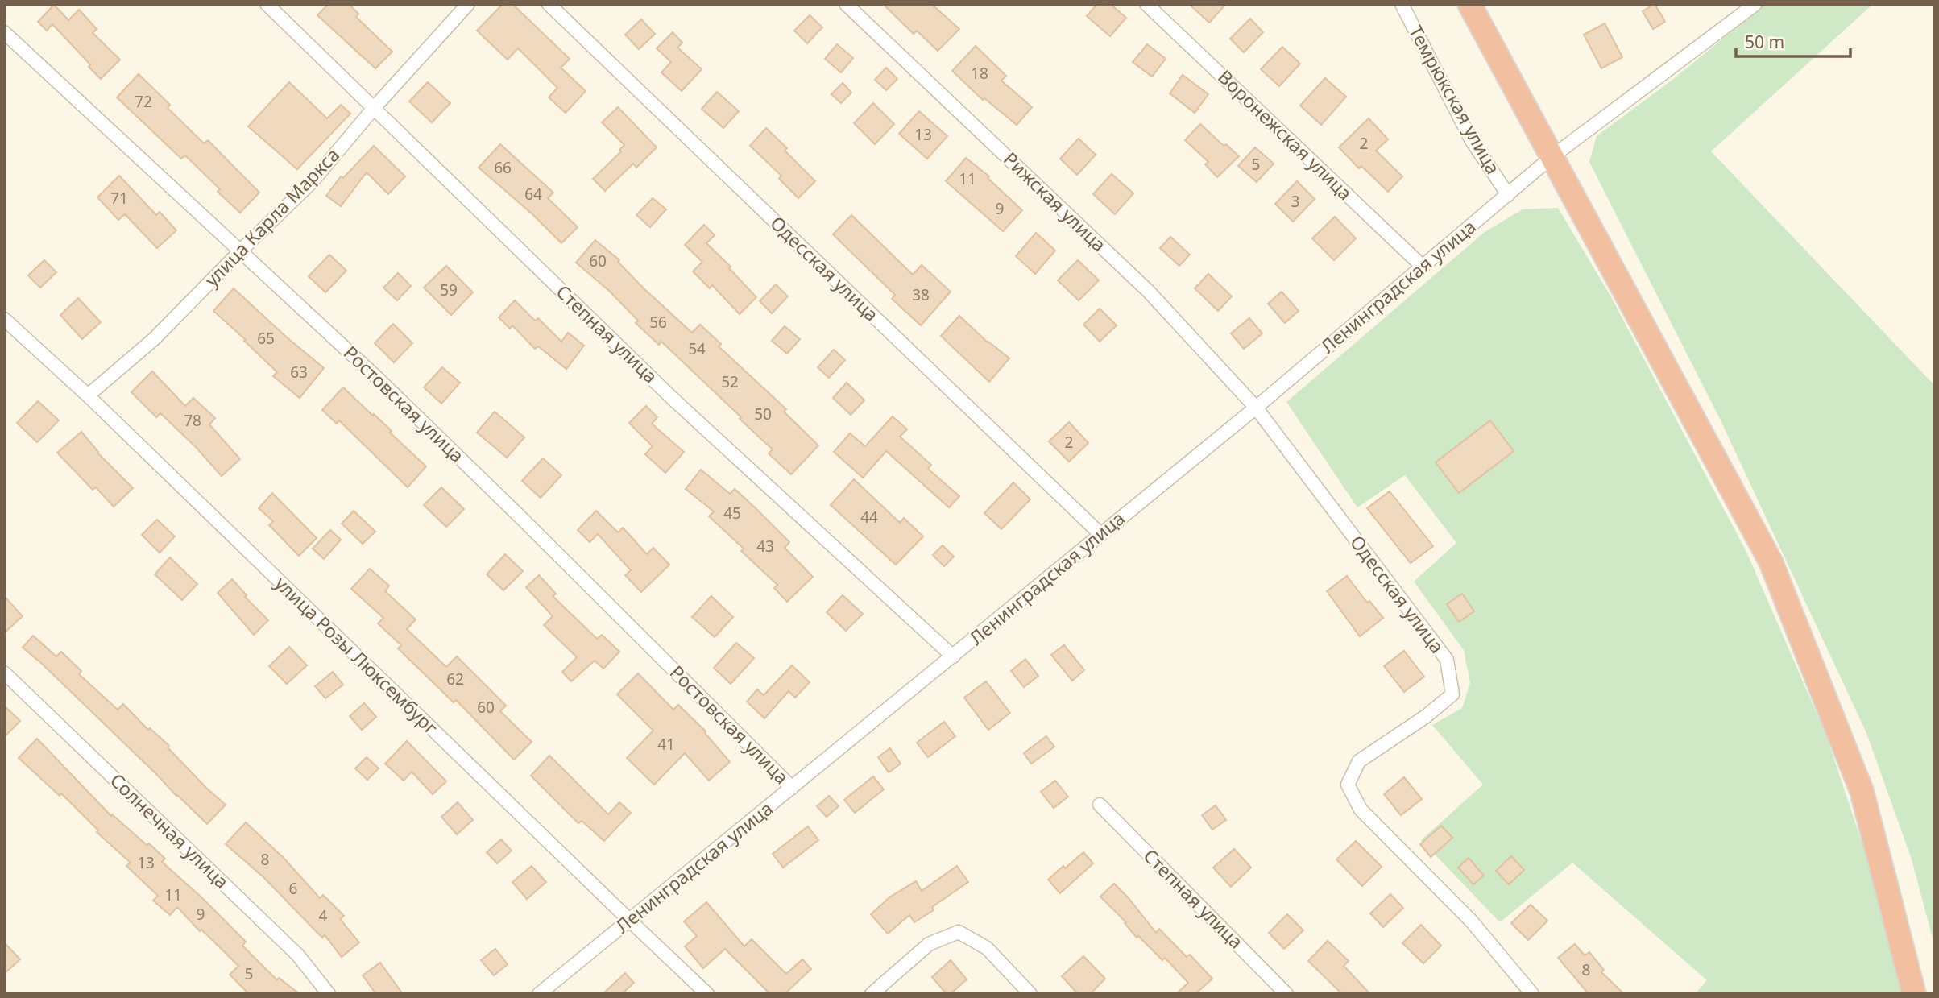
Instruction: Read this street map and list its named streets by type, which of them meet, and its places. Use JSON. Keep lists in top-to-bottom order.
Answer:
{
  "streets": {
    "street": [
      "Темрюкская улица",
      "Воронежская улица",
      "Рижская улица",
      "улица Карла Маркса",
      "Одесская улица",
      "Ленинградская улица",
      "Степная улица",
      "Ростовская улица",
      "улица Розы Люксембург",
      "Солнечная улица"
    ]
  },
  "crossings": [
    ["Темрюкская улица", "Ленинградская улица"],
    ["Воронежская улица", "Ленинградская улица"],
    ["Рижская улица", "Одесская улица"],
    ["Рижская улица", "Ленинградская улица"],
    ["улица Карла Маркса", "Степная улица"],
    ["улица Карла Маркса", "Ростовская улица"],
    ["улица Карла Маркса", "улица Розы Люксембург"],
    ["Одесская улица", "Ленинградская улица"],
    ["Ленинградская улица", "Степная улица"],
    ["Ленинградская улица", "Ростовская улица"],
    ["Ленинградская улица", "улица Розы Люксембург"]
  ],
  "house_numbers": [
    "18",
    "72",
    "13",
    "2",
    "5",
    "66",
    "11",
    "64",
    "71",
    "3",
    "9",
    "60",
    "59",
    "38",
    "56",
    "65",
    "54",
    "63",
    "52",
    "50",
    "78",
    "2",
    "45",
    "44",
    "43",
    "62",
    "60",
    "41",
    "8",
    "13",
    "6",
    "11",
    "9",
    "4",
    "8",
    "5"
  ],
  "scale_bar": "50 m"
}
